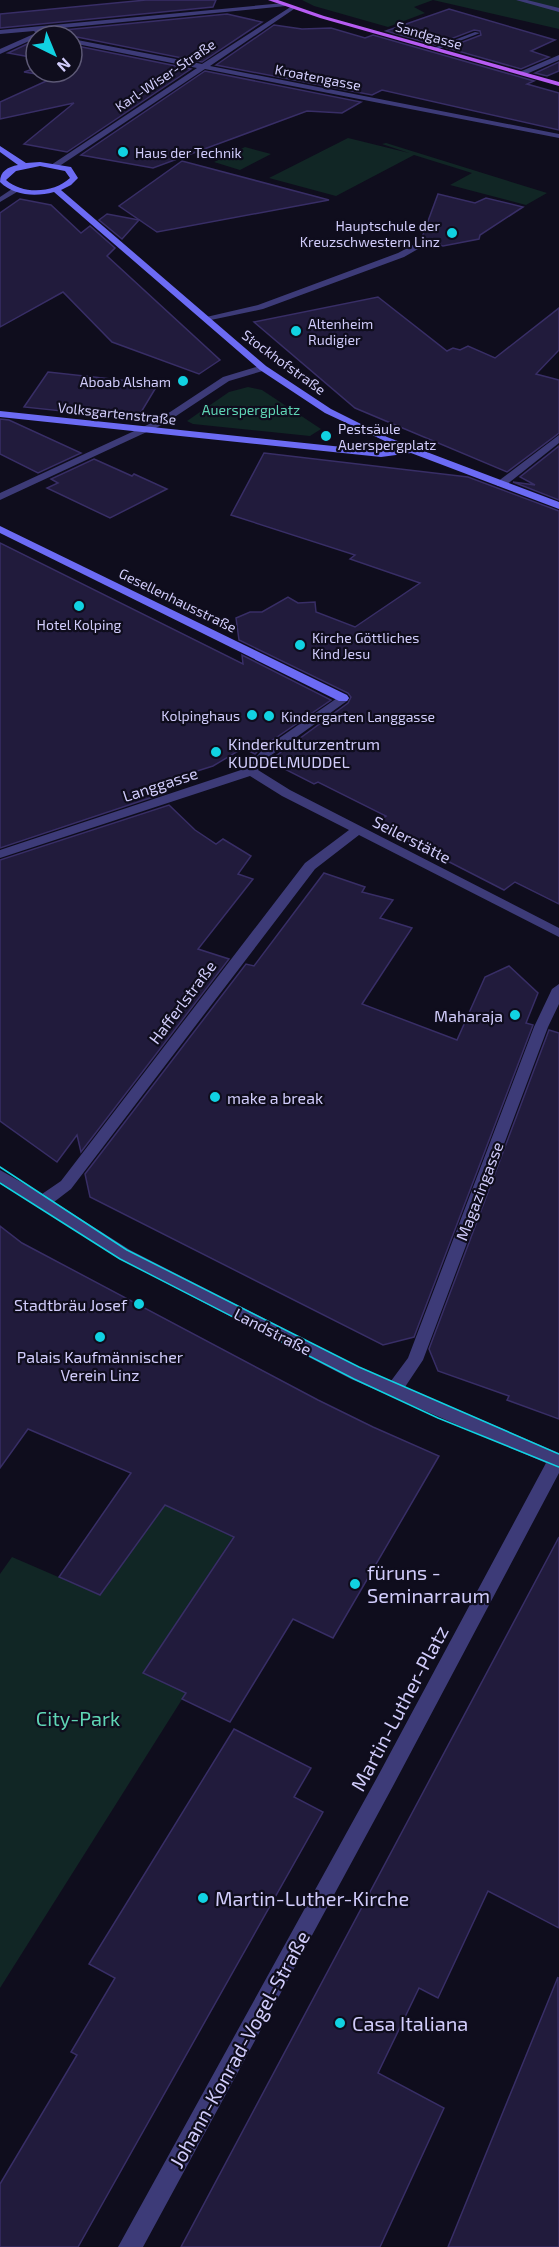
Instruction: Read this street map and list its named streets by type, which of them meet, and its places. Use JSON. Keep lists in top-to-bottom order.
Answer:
{
  "streets": {
    "main road": ["Sandgasse"],
    "street": [
      "Karl-Wiser-Straße",
      "Kroatengasse",
      "Stockhofstraße",
      "Volksgartenstraße",
      "Gesellenhausstraße",
      "Langgasse",
      "Seilerstätte",
      "Hafferlstraße",
      "Magazingasse",
      "Landstraße",
      "Martin-Luther-Platz",
      "Johann-Konrad-Vogel-Straße"
    ]
  },
  "crossings": [
    ["Sandgasse", "Karl-Wiser-Straße"],
    ["Karl-Wiser-Straße", "Kroatengasse"],
    ["Stockhofstraße", "Volksgartenstraße"],
    ["Gesellenhausstraße", "Langgasse"],
    ["Langgasse", "Seilerstätte"],
    ["Seilerstätte", "Hafferlstraße"],
    ["Hafferlstraße", "Landstraße"],
    ["Magazingasse", "Landstraße"],
    ["Landstraße", "Martin-Luther-Platz"],
    ["Martin-Luther-Platz", "Johann-Konrad-Vogel-Straße"]
  ],
  "parks": ["Auerspergplatz", "City-Park"],
  "places": [
    "Haus der Technik",
    "Hauptschule der Kreuzschwestern Linz",
    "Altenheim Rudigier",
    "Aboab Alsham",
    "Pestsäule Auerspergplatz",
    "Hotel Kolping",
    "Kirche Göttliches Kind Jesu",
    "Kolpinghaus",
    "Kindergarten Langgasse",
    "Kinderkulturzentrum KUDDELMUDDEL",
    "Maharaja",
    "make a break",
    "Stadtbräu Josef",
    "Palais Kaufmännischer Verein Linz",
    "füruns - Seminarraum",
    "Martin-Luther-Kirche",
    "Casa Italiana"
  ],
  "north": "bottom right"
}
